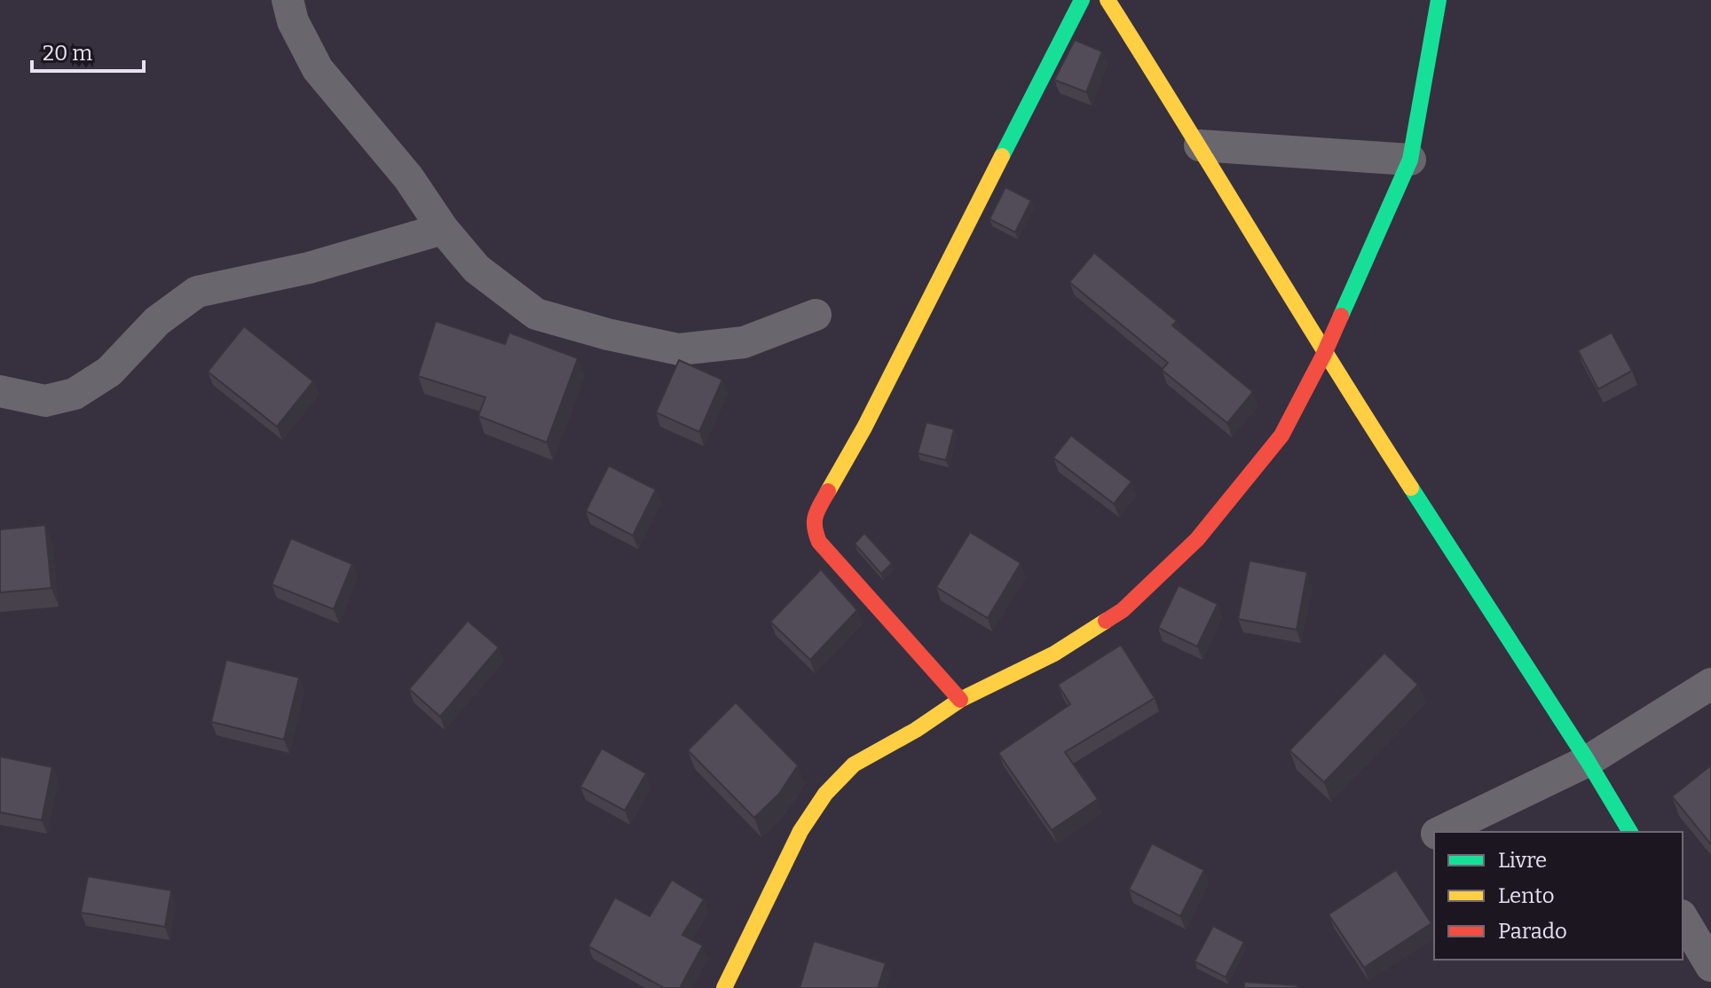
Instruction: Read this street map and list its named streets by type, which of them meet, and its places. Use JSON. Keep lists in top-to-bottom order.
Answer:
{
  "legend": ["Livre", "Lento", "Parado"],
  "scale_bar": "20 m"
}
